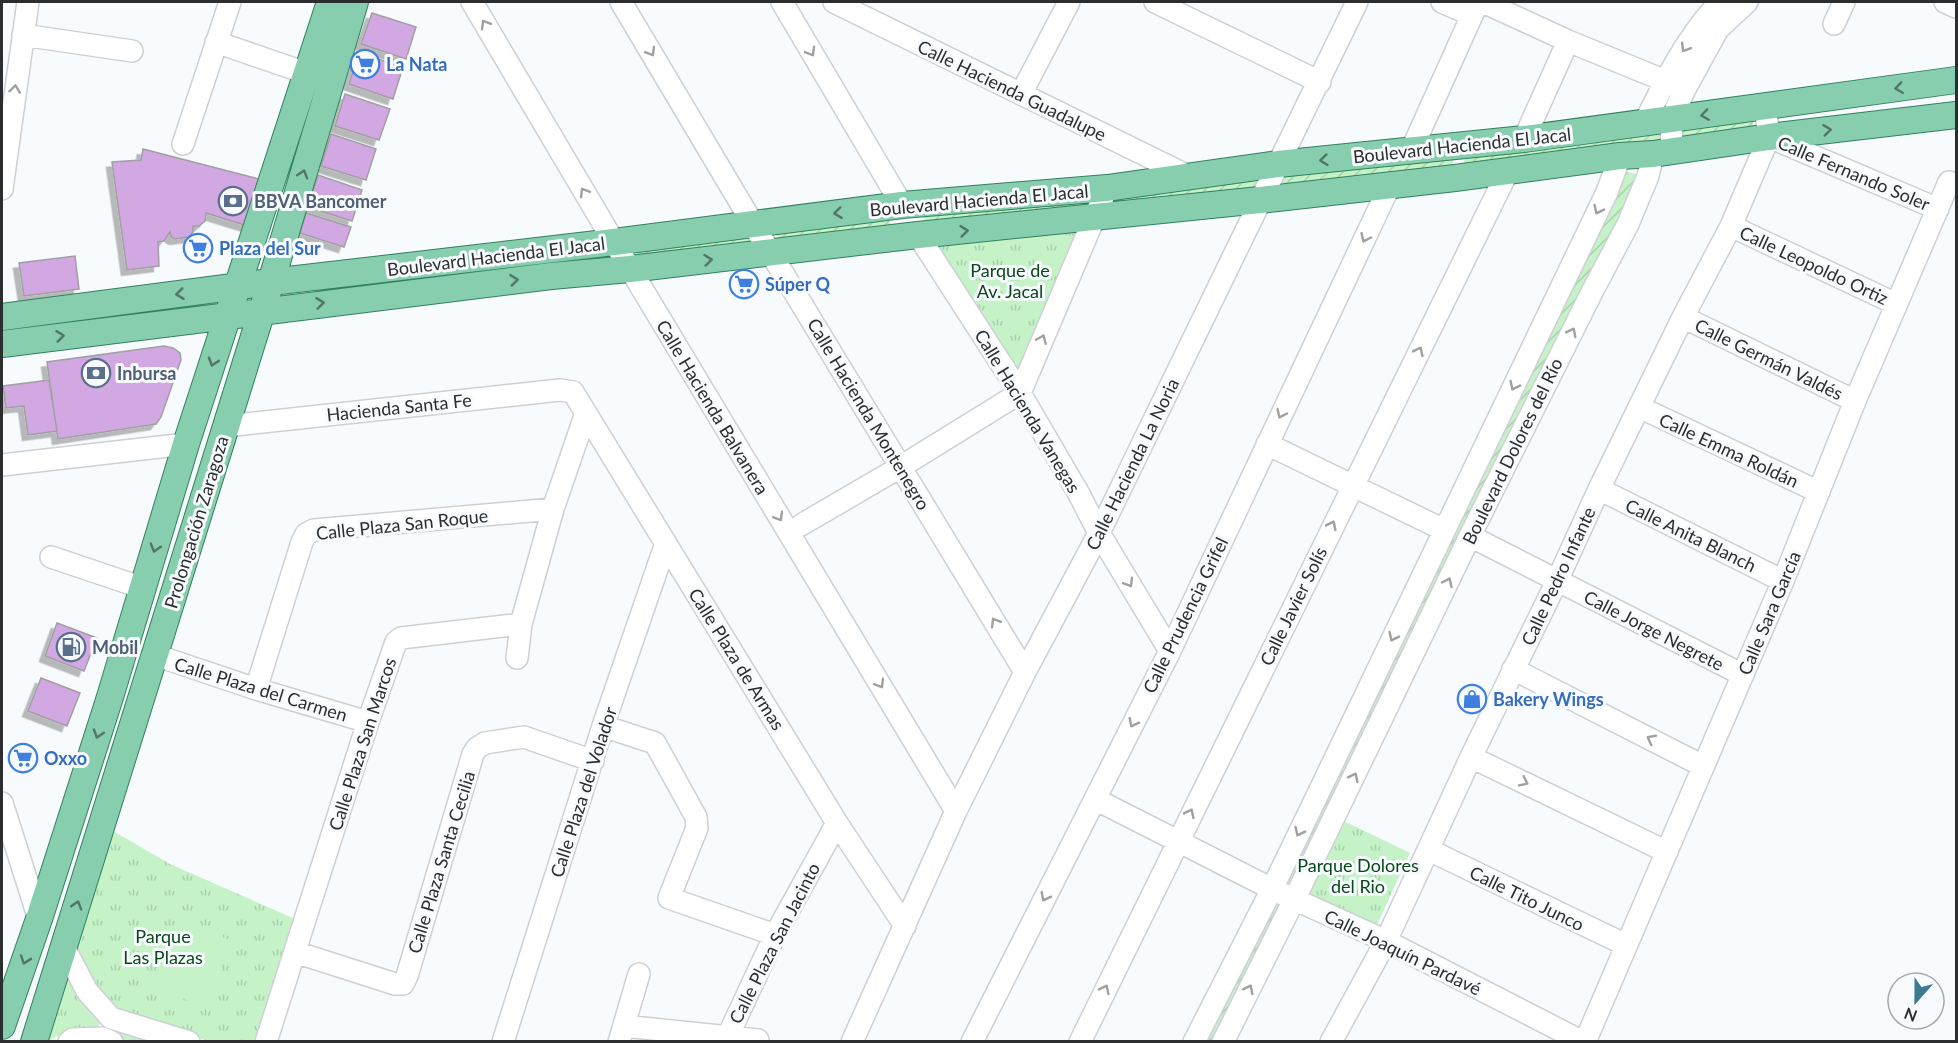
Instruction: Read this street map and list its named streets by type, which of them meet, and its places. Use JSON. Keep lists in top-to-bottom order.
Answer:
{
  "streets": {
    "main road": ["Boulevard Hacienda El Jacal", "Prolongación Zaragoza"],
    "street": [
      "Calle Hacienda Guadalupe",
      "Calle Fernando Soler",
      "Calle Leopoldo Ortiz",
      "Calle Germán Valdés",
      "Hacienda Santa Fe",
      "Calle Hacienda Balvanera",
      "Calle Hacienda Vanegas",
      "Calle Hacienda Montenegro",
      "Calle Emma Roldán",
      "Boulevard Dolores del Río",
      "Calle Hacienda La Noria",
      "Calle Plaza San Roque",
      "Calle Anita Blanch",
      "Calle Pedro Infante",
      "Calle Javier Solís",
      "Calle Sara García",
      "Calle Prudencia Grifel",
      "Calle Jorge Negrete",
      "Calle Plaza de Armas",
      "Calle Plaza del Carmen",
      "Calle Plaza San Marcos",
      "Calle Plaza del Volador",
      "Calle Plaza Santa Cecilia",
      "Calle Tito Junco",
      "Calle Plaza San Jacinto",
      "Calle Joaquín Pardavé"
    ]
  },
  "crossings": [
    ["Calle Hacienda Guadalupe", "Boulevard Hacienda El Jacal"],
    ["Boulevard Hacienda El Jacal", "Calle Fernando Soler"],
    ["Boulevard Hacienda El Jacal", "Calle Hacienda Balvanera"],
    ["Boulevard Hacienda El Jacal", "Calle Hacienda Vanegas"],
    ["Boulevard Hacienda El Jacal", "Calle Hacienda Montenegro"],
    ["Boulevard Hacienda El Jacal", "Boulevard Dolores del Río"],
    ["Boulevard Hacienda El Jacal", "Calle Hacienda La Noria"],
    ["Boulevard Hacienda El Jacal", "Prolongación Zaragoza"],
    ["Boulevard Hacienda El Jacal", "Calle Pedro Infante"],
    ["Boulevard Hacienda El Jacal", "Calle Javier Solís"],
    ["Boulevard Hacienda El Jacal", "Calle Prudencia Grifel"],
    ["Calle Fernando Soler", "Calle Pedro Infante"],
    ["Calle Fernando Soler", "Calle Sara García"],
    ["Calle Leopoldo Ortiz", "Calle Pedro Infante"],
    ["Calle Leopoldo Ortiz", "Calle Sara García"],
    ["Calle Germán Valdés", "Calle Pedro Infante"],
    ["Calle Germán Valdés", "Calle Sara García"],
    ["Hacienda Santa Fe", "Prolongación Zaragoza"],
    ["Hacienda Santa Fe", "Calle Plaza de Armas"],
    ["Calle Hacienda Balvanera", "Calle Hacienda La Noria"],
    ["Calle Hacienda Vanegas", "Calle Hacienda La Noria"],
    ["Calle Hacienda Vanegas", "Calle Prudencia Grifel"],
    ["Calle Hacienda Montenegro", "Calle Hacienda La Noria"],
    ["Calle Emma Roldán", "Calle Pedro Infante"],
    ["Calle Emma Roldán", "Calle Sara García"],
    ["Boulevard Dolores del Río", "Calle Jorge Negrete"],
    ["Boulevard Dolores del Río", "Calle Joaquín Pardavé"],
    ["Calle Hacienda La Noria", "Calle Plaza de Armas"],
    ["Prolongación Zaragoza", "Calle Plaza del Carmen"],
    ["Calle Plaza San Roque", "Calle Plaza del Carmen"],
    ["Calle Anita Blanch", "Calle Pedro Infante"],
    ["Calle Anita Blanch", "Calle Sara García"],
    ["Calle Pedro Infante", "Calle Jorge Negrete"],
    ["Calle Pedro Infante", "Calle Tito Junco"],
    ["Calle Pedro Infante", "Calle Joaquín Pardavé"],
    ["Calle Javier Solís", "Calle Joaquín Pardavé"],
    ["Calle Sara García", "Calle Jorge Negrete"],
    ["Calle Sara García", "Calle Tito Junco"],
    ["Calle Sara García", "Calle Joaquín Pardavé"],
    ["Calle Prudencia Grifel", "Calle Joaquín Pardavé"],
    ["Calle Plaza de Armas", "Calle Plaza del Volador"],
    ["Calle Plaza de Armas", "Calle Plaza San Jacinto"],
    ["Calle Plaza del Carmen", "Calle Plaza San Marcos"],
    ["Calle Plaza San Marcos", "Calle Plaza Santa Cecilia"],
    ["Calle Plaza del Volador", "Calle Plaza Santa Cecilia"]
  ],
  "one_way": ["Calle Javier Solís", "Calle Prudencia Grifel"],
  "parks": ["Parque de Av. Jacal", "Parque Dolores del Rio", "Parque Las Plazas"],
  "places": {
    "supermarket": [
      "La Nata",
      "Plaza del Sur",
      "Súper Q",
      "Oxxo"
    ],
    "bank": ["BBVA Bancomer", "Inbursa"],
    "fuel station": ["Mobil"],
    "shop": ["Bakery Wings"]
  },
  "north": "bottom"
}
